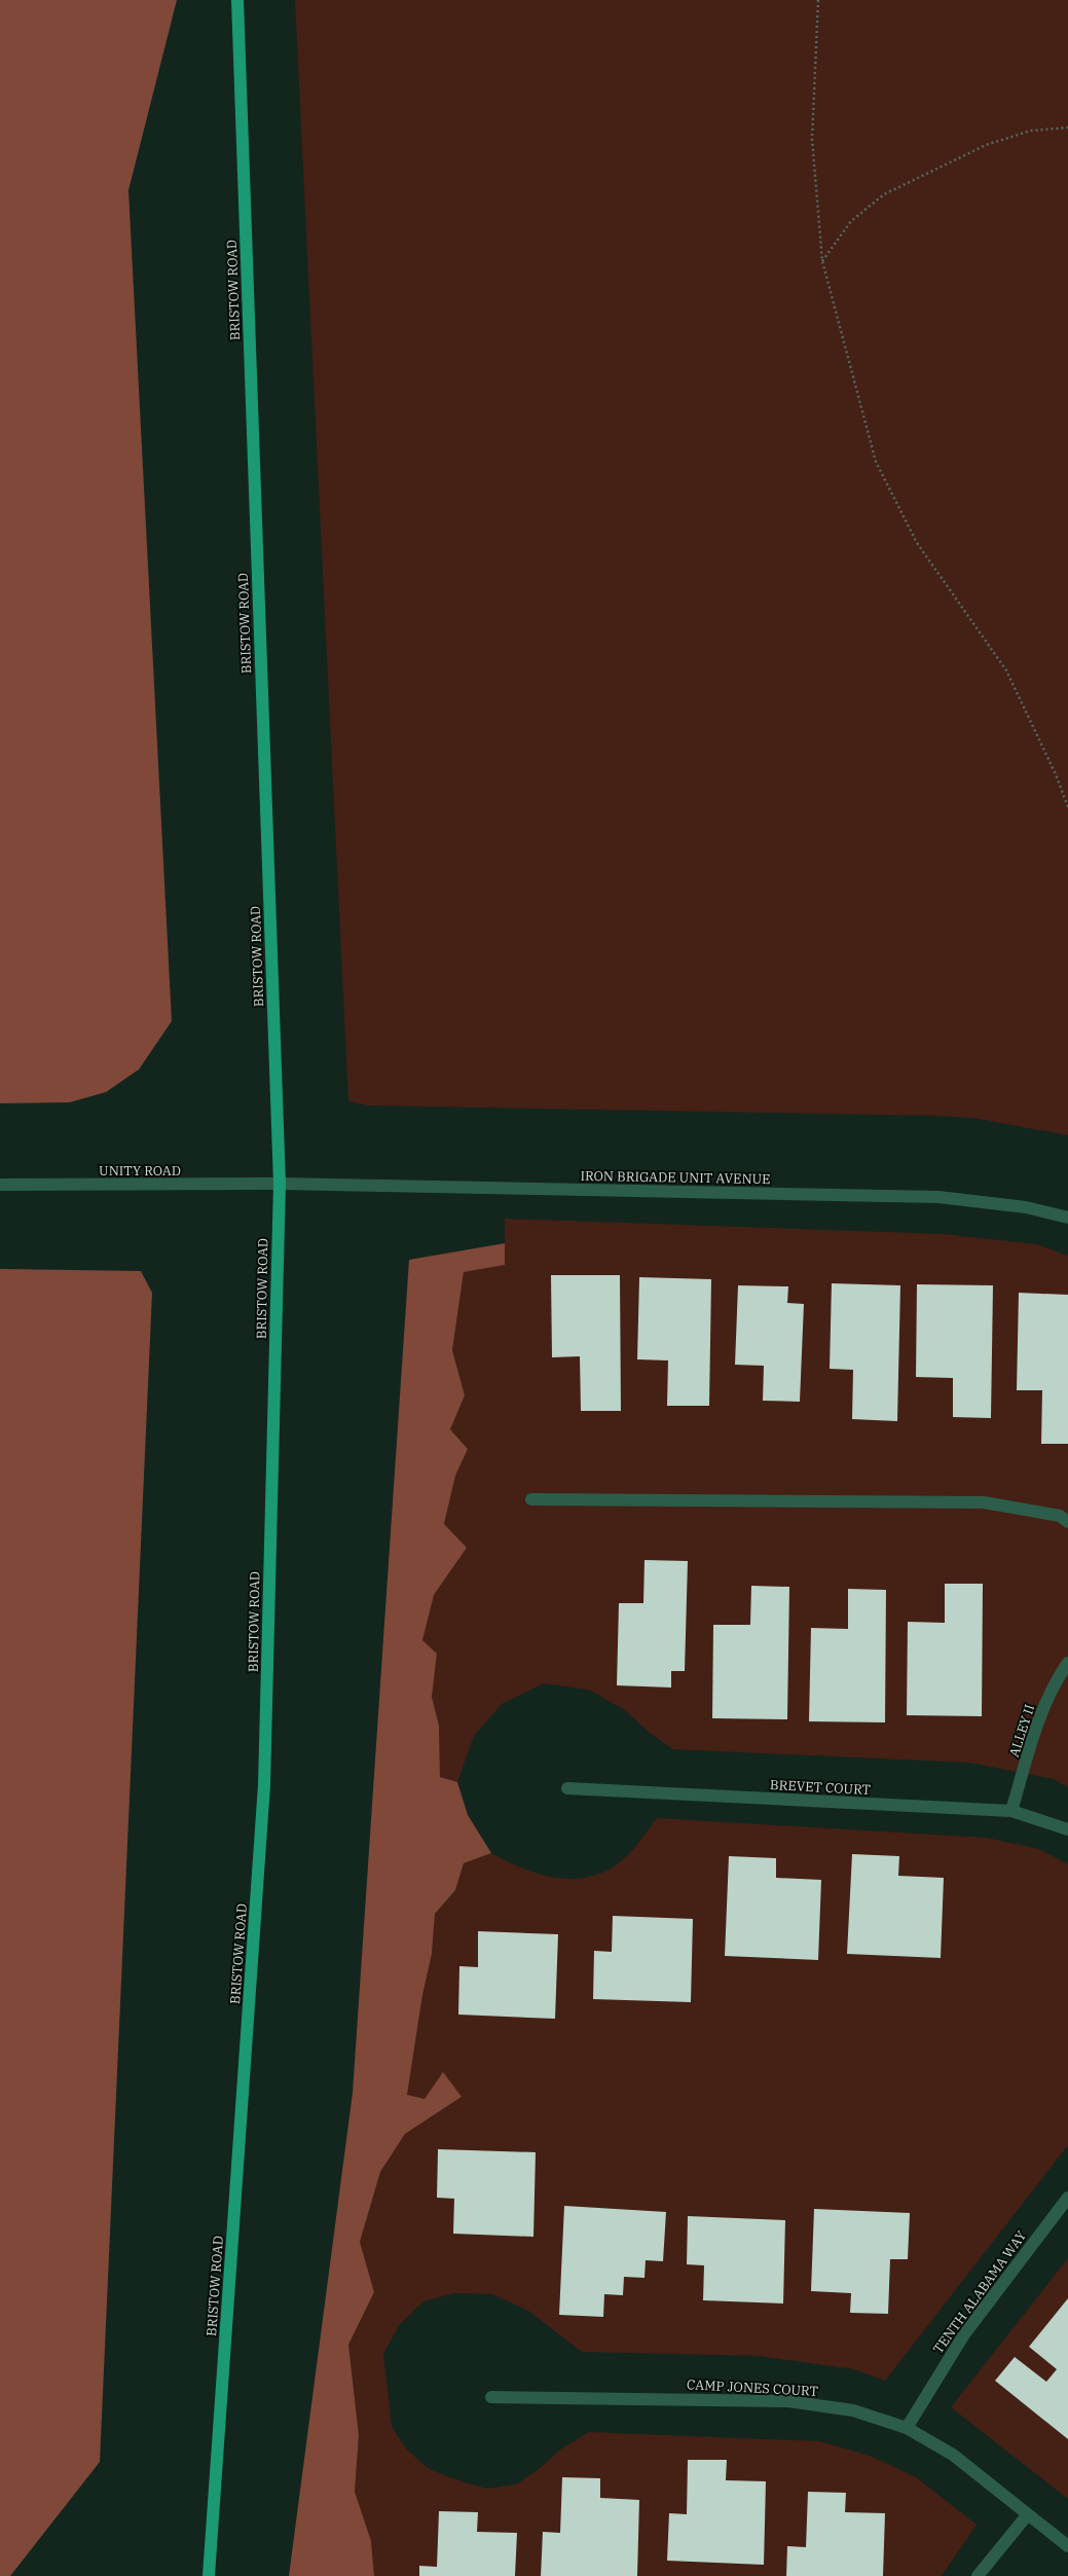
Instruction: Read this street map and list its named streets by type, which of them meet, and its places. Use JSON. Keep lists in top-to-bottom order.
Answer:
{
  "streets": {
    "main road": ["BRISTOW ROAD"],
    "street": [
      "UNITY ROAD",
      "IRON BRIGADE UNIT AVENUE",
      "ALLEY II",
      "BREVET COURT",
      "TENTH ALABAMA WAY",
      "CAMP JONES COURT"
    ]
  },
  "crossings": [
    ["BRISTOW ROAD", "UNITY ROAD"],
    ["BRISTOW ROAD", "IRON BRIGADE UNIT AVENUE"],
    ["UNITY ROAD", "IRON BRIGADE UNIT AVENUE"],
    ["ALLEY II", "BREVET COURT"],
    ["TENTH ALABAMA WAY", "CAMP JONES COURT"]
  ]
}
